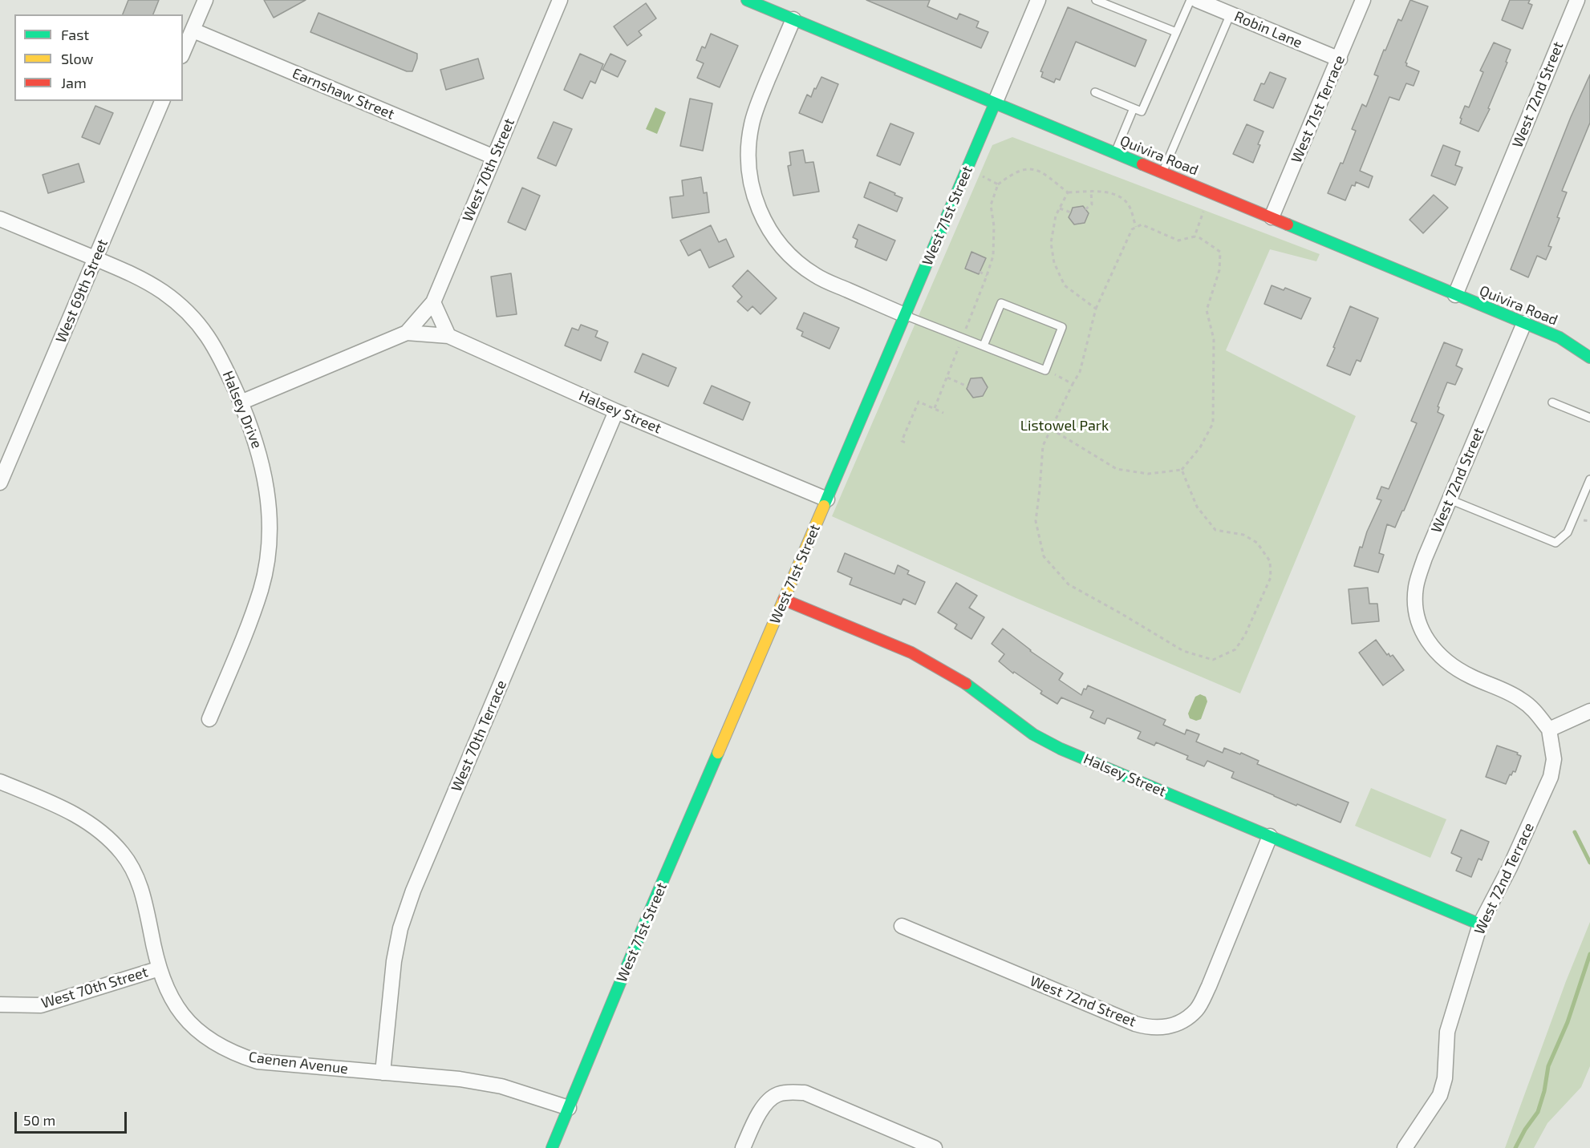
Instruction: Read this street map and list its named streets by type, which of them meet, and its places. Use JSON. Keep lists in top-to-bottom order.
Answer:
{
  "streets": {
    "street": [
      "Robin Lane",
      "Earnshaw Street",
      "West 72nd Street",
      "West 71st Terrace",
      "Quivira Road",
      "West 70th Street",
      "West 71st Street",
      "West 69th Street",
      "Halsey Drive",
      "Halsey Street",
      "West 70th Terrace",
      "West 72nd Terrace",
      "Caenen Avenue"
    ]
  },
  "crossings": [
    ["Robin Lane", "West 71st Terrace"],
    ["Earnshaw Street", "West 70th Street"],
    ["West 72nd Street", "Quivira Road"],
    ["West 72nd Street", "Halsey Street"],
    ["West 72nd Street", "West 72nd Terrace"],
    ["West 71st Terrace", "Quivira Road"],
    ["Quivira Road", "West 71st Street"],
    ["West 70th Street", "Halsey Drive"],
    ["West 70th Street", "Halsey Street"],
    ["West 70th Street", "Caenen Avenue"],
    ["West 71st Street", "Halsey Street"],
    ["West 71st Street", "Caenen Avenue"],
    ["West 69th Street", "Halsey Drive"],
    ["Halsey Street", "West 70th Terrace"],
    ["Halsey Street", "West 72nd Terrace"],
    ["West 70th Terrace", "Caenen Avenue"]
  ],
  "parks": ["Listowel Park"],
  "legend": ["Fast", "Slow", "Jam"],
  "scale_bar": "50 m"
}
